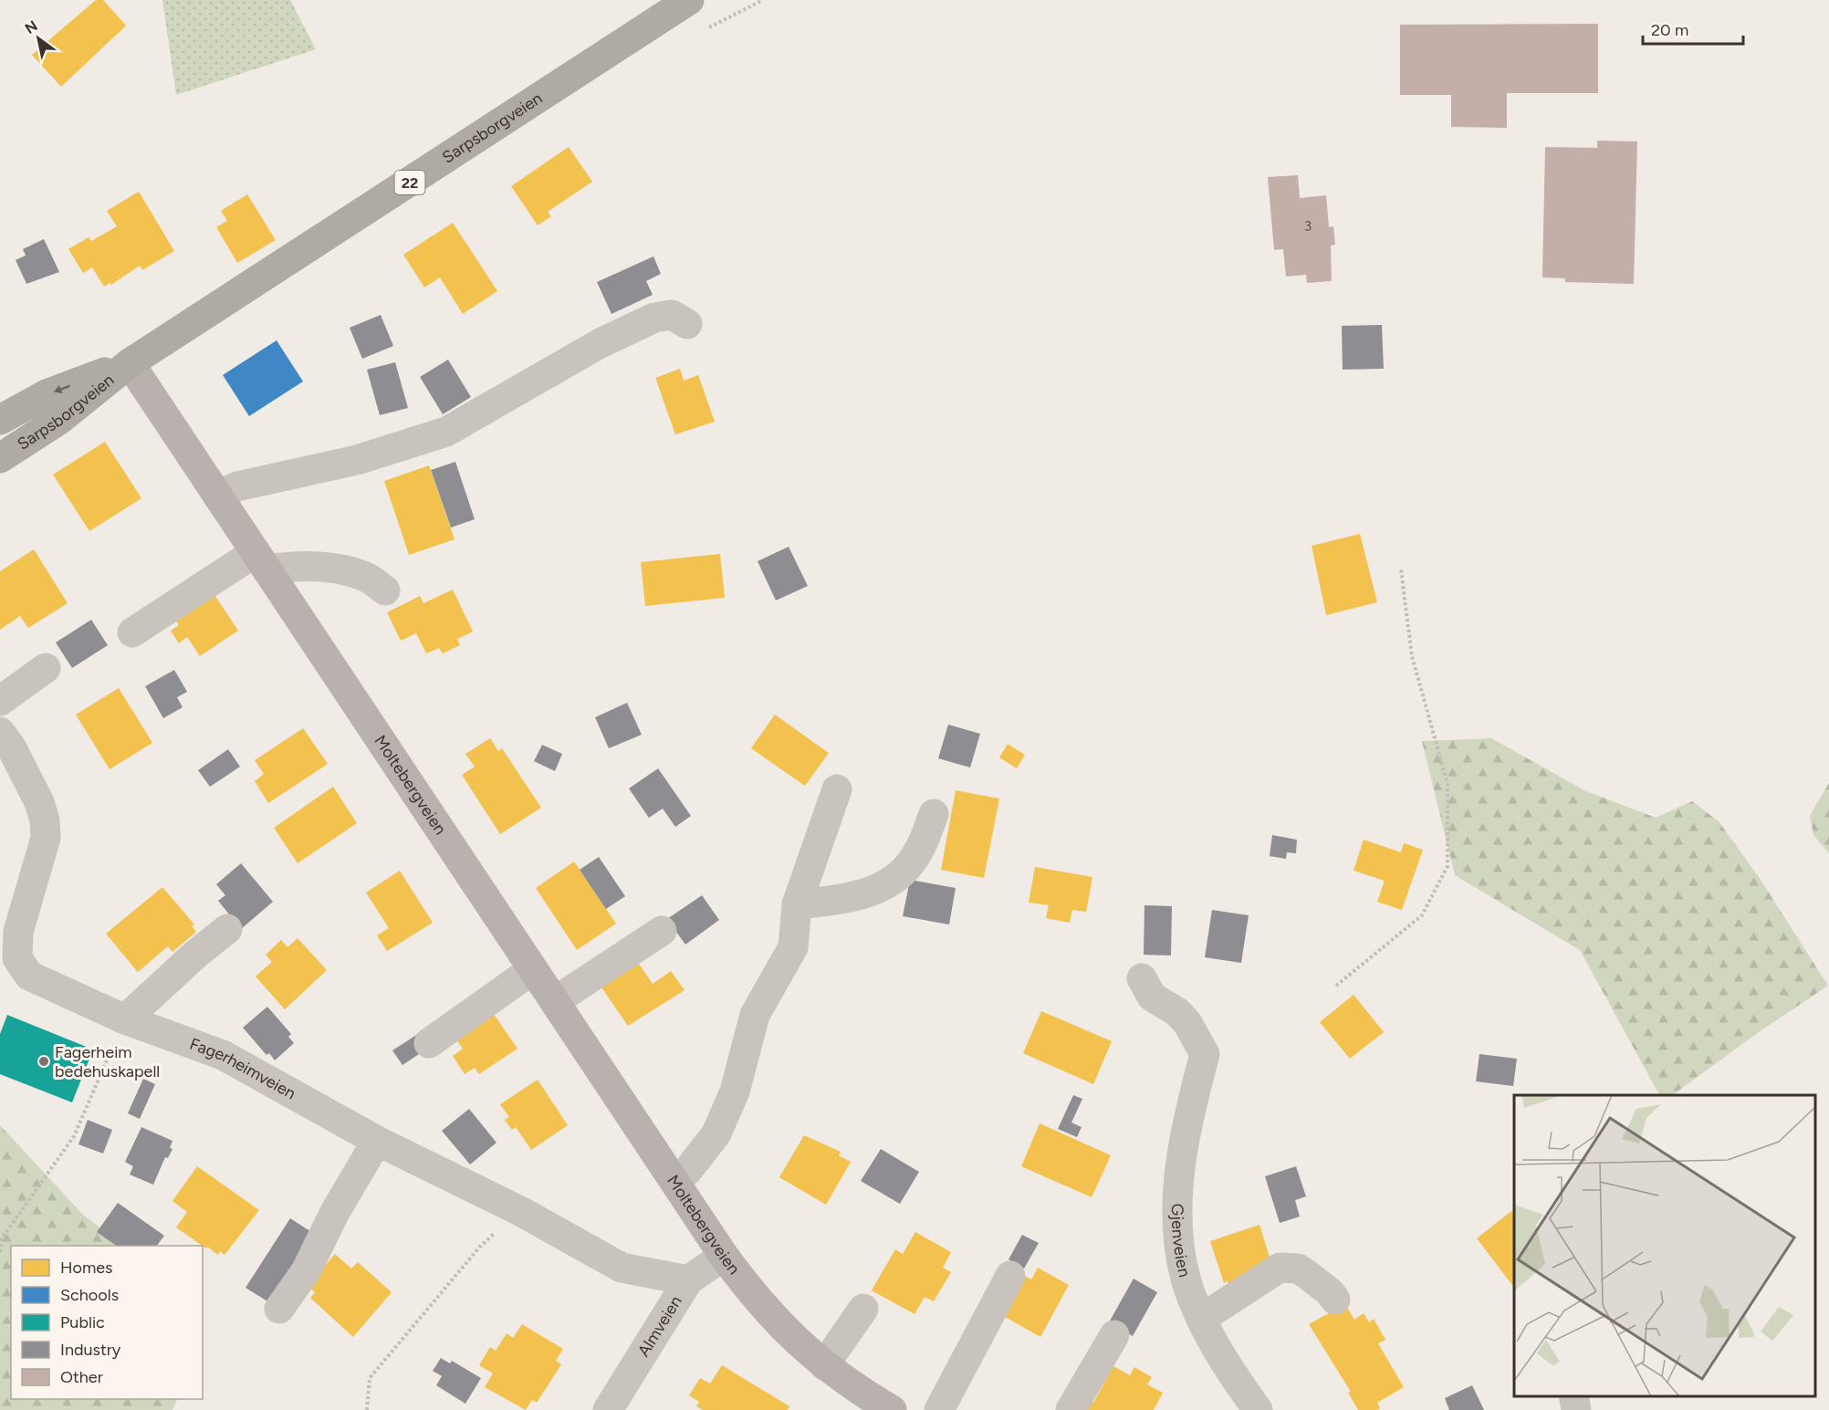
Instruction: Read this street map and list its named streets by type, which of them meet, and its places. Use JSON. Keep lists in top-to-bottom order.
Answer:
{
  "streets": {
    "highway": ["Sarpsborgveien", "22"],
    "main road": ["Moltebergveien"],
    "street": ["Fagerheimveien", "Gjenveien", "Almveien"]
  },
  "crossings": [
    ["Sarpsborgveien", "Moltebergveien"],
    ["Moltebergveien", "Almveien"],
    ["Fagerheimveien", "Almveien"]
  ],
  "places": ["Fagerheim bedehuskapell"],
  "house_numbers": ["3"],
  "legend": [
    "Homes",
    "Schools",
    "Public",
    "Industry",
    "Other"
  ],
  "scale_bar": "20 m",
  "north": "top left"
}
